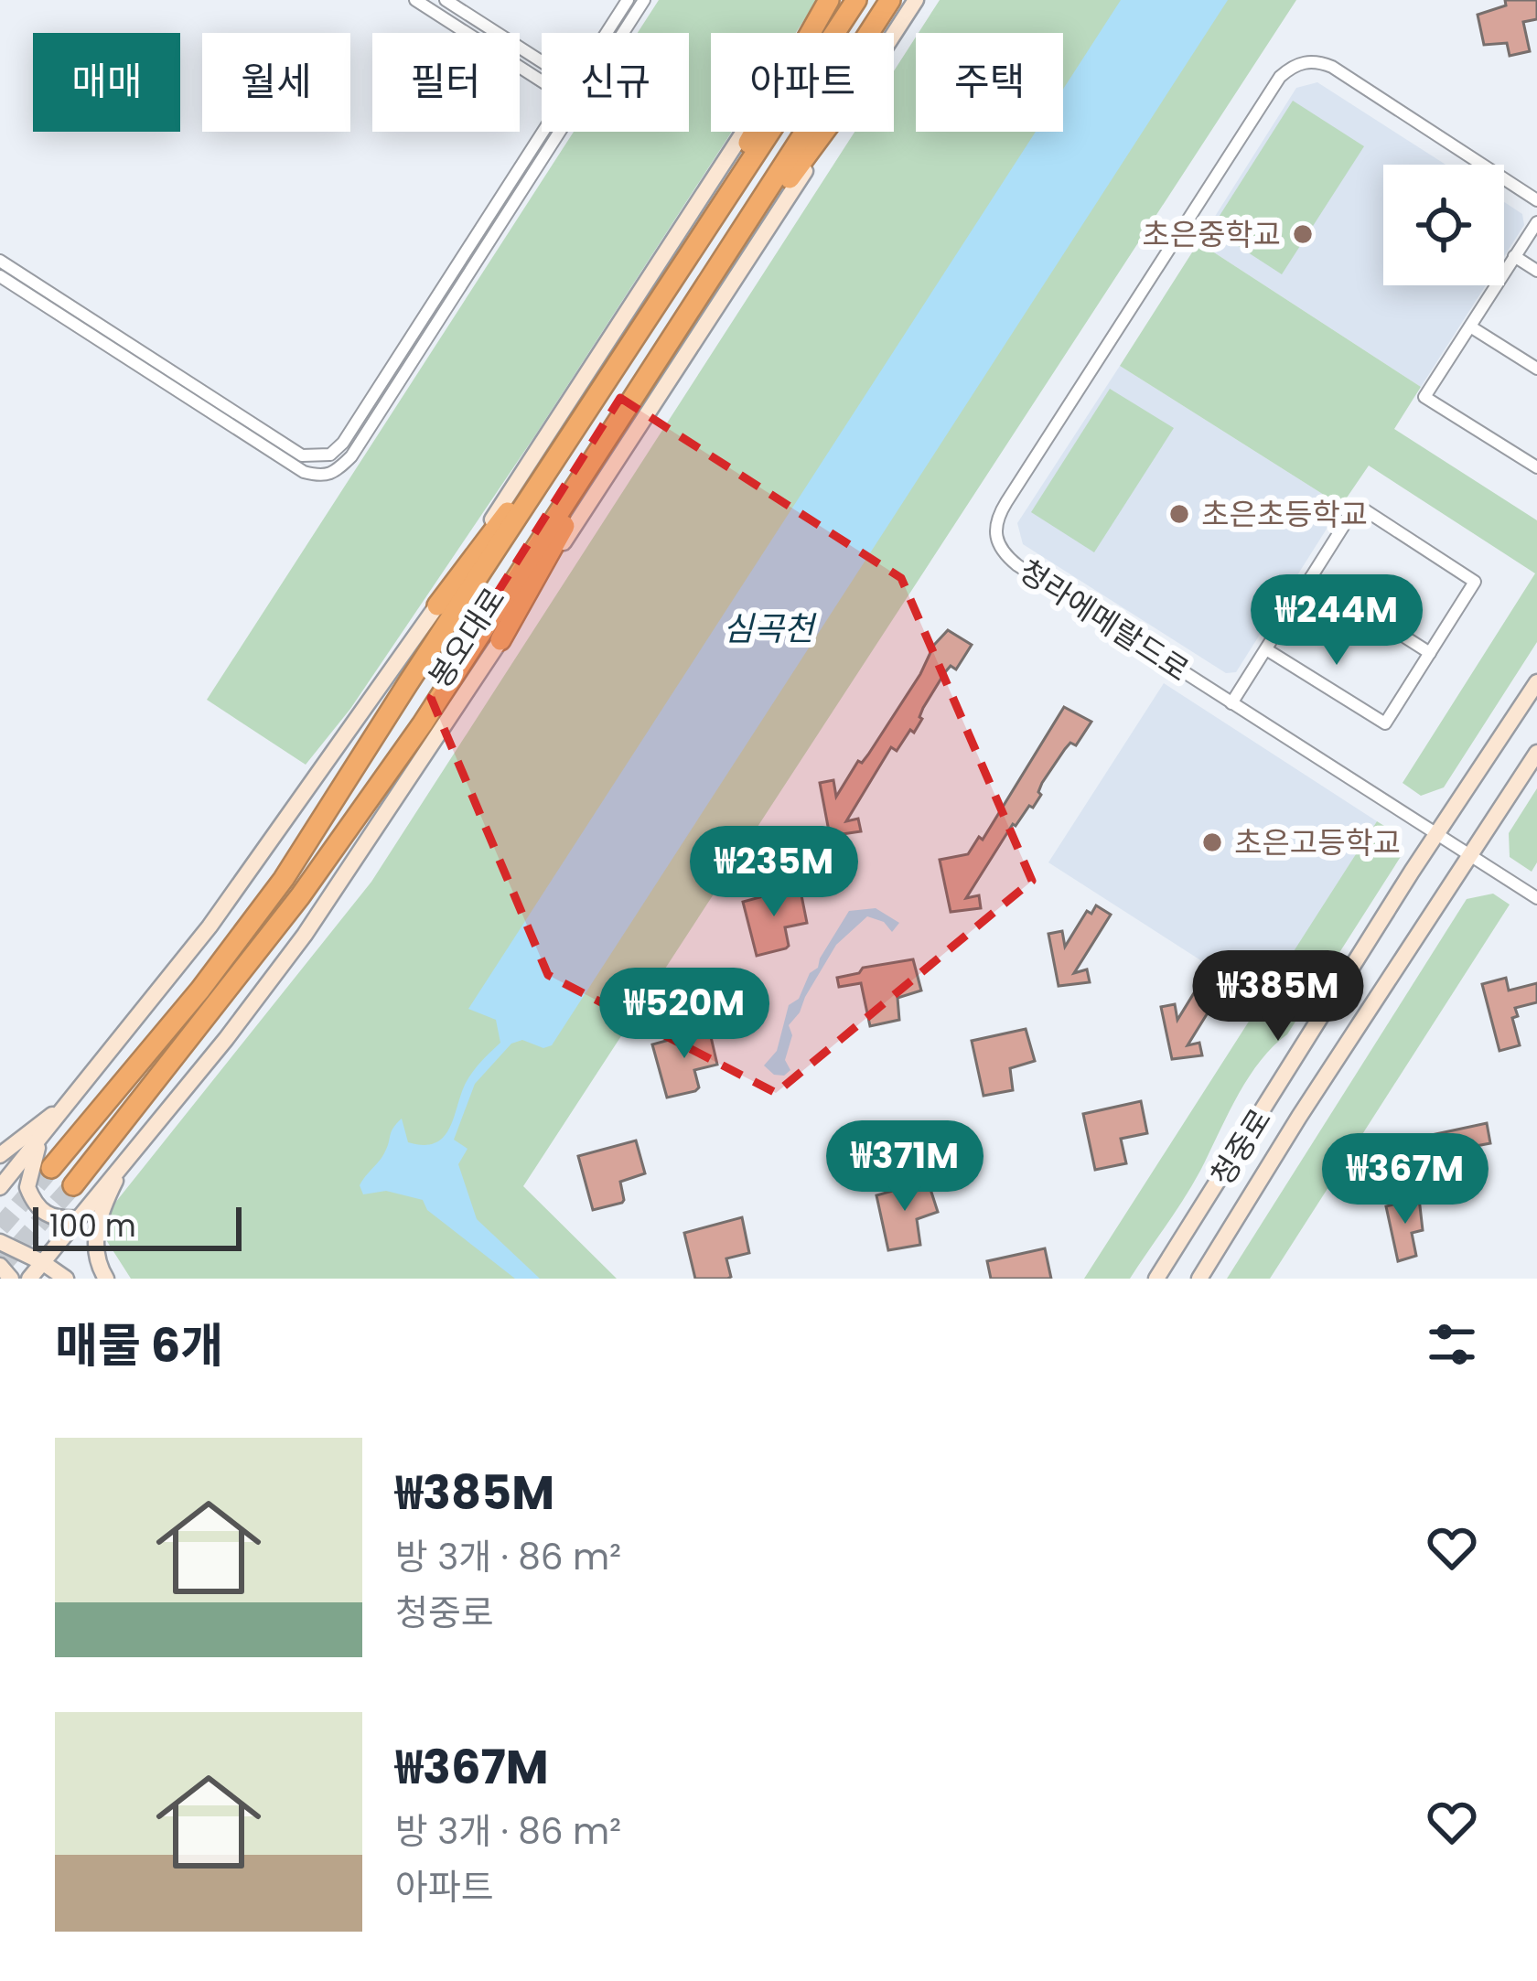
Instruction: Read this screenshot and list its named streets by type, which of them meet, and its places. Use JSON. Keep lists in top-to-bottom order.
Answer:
{
  "streets": {
    "highway": ["봉오대로"],
    "main road": ["청중로"],
    "street": ["청라에메랄드로"]
  },
  "crossings": [
    ["청라에메랄드로", "청중로"]
  ],
  "water": ["심곡천"],
  "places": ["초은중학교", "초은초등학교", "초은고등학교"],
  "scale_bar": "100 m",
  "page": {
    "chip": [
      "매매",
      "월세",
      "필터",
      "신규",
      "아파트",
      "주택"
    ],
    "price": [
      "₩244M",
      "₩235M",
      "₩385M",
      "₩520M",
      "₩371M",
      "₩367M"
    ],
    "scale": "100 m",
    "heading": "매물 6개",
    "list": [
      {
        "name": "₩385M",
        "note": "방 3개 · 86 m² · 청중로"
      },
      {
        "name": "₩367M",
        "note": "방 3개 · 86 m² · 아파트"
      }
    ]
  }
}
